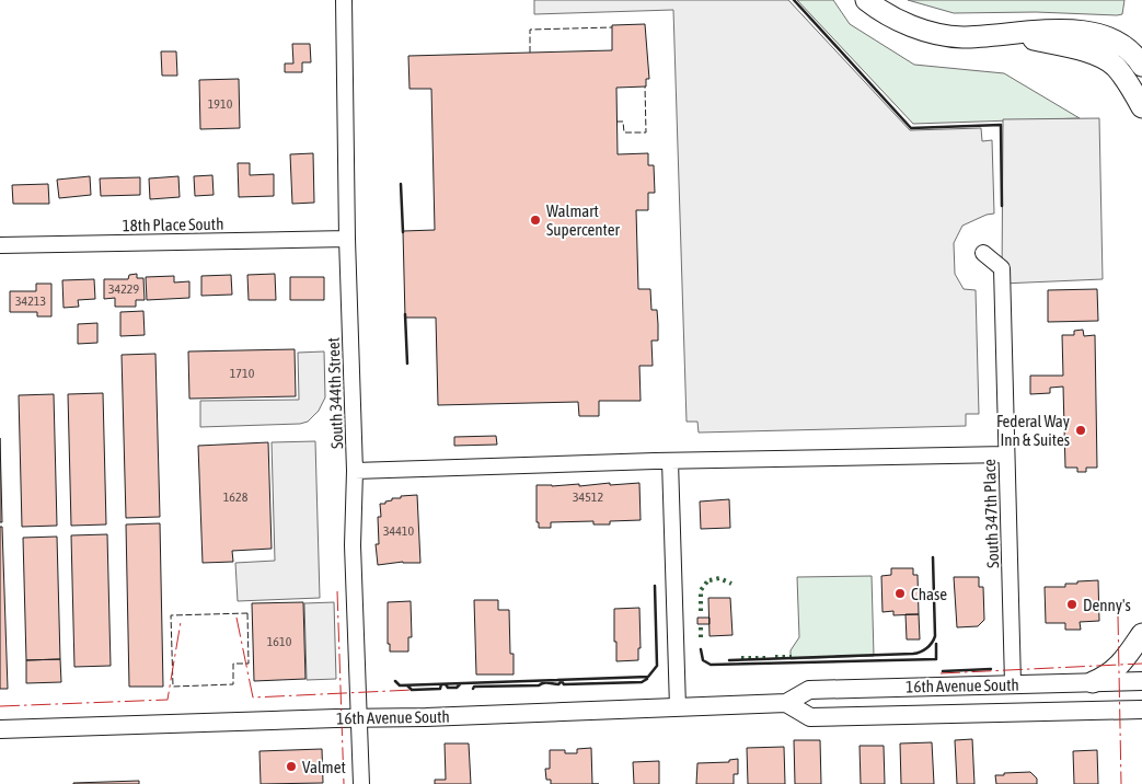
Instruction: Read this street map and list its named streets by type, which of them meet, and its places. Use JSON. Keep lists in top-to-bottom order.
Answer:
{
  "streets": {
    "main road": ["16th Avenue South"],
    "street": ["18th Place South", "South 344th Street", "South 347th Place"]
  },
  "crossings": [
    ["18th Place South", "South 344th Street"],
    ["South 344th Street", "16th Avenue South"],
    ["South 347th Place", "16th Avenue South"]
  ],
  "places": [
    "Walmart Supercenter",
    "Federal Way Inn & Suites",
    "Chase",
    "Denny's",
    "Valmet"
  ],
  "house_numbers": [
    "1910",
    "34229",
    "34213",
    "1710",
    "1628",
    "34512",
    "34410",
    "1610"
  ]
}
